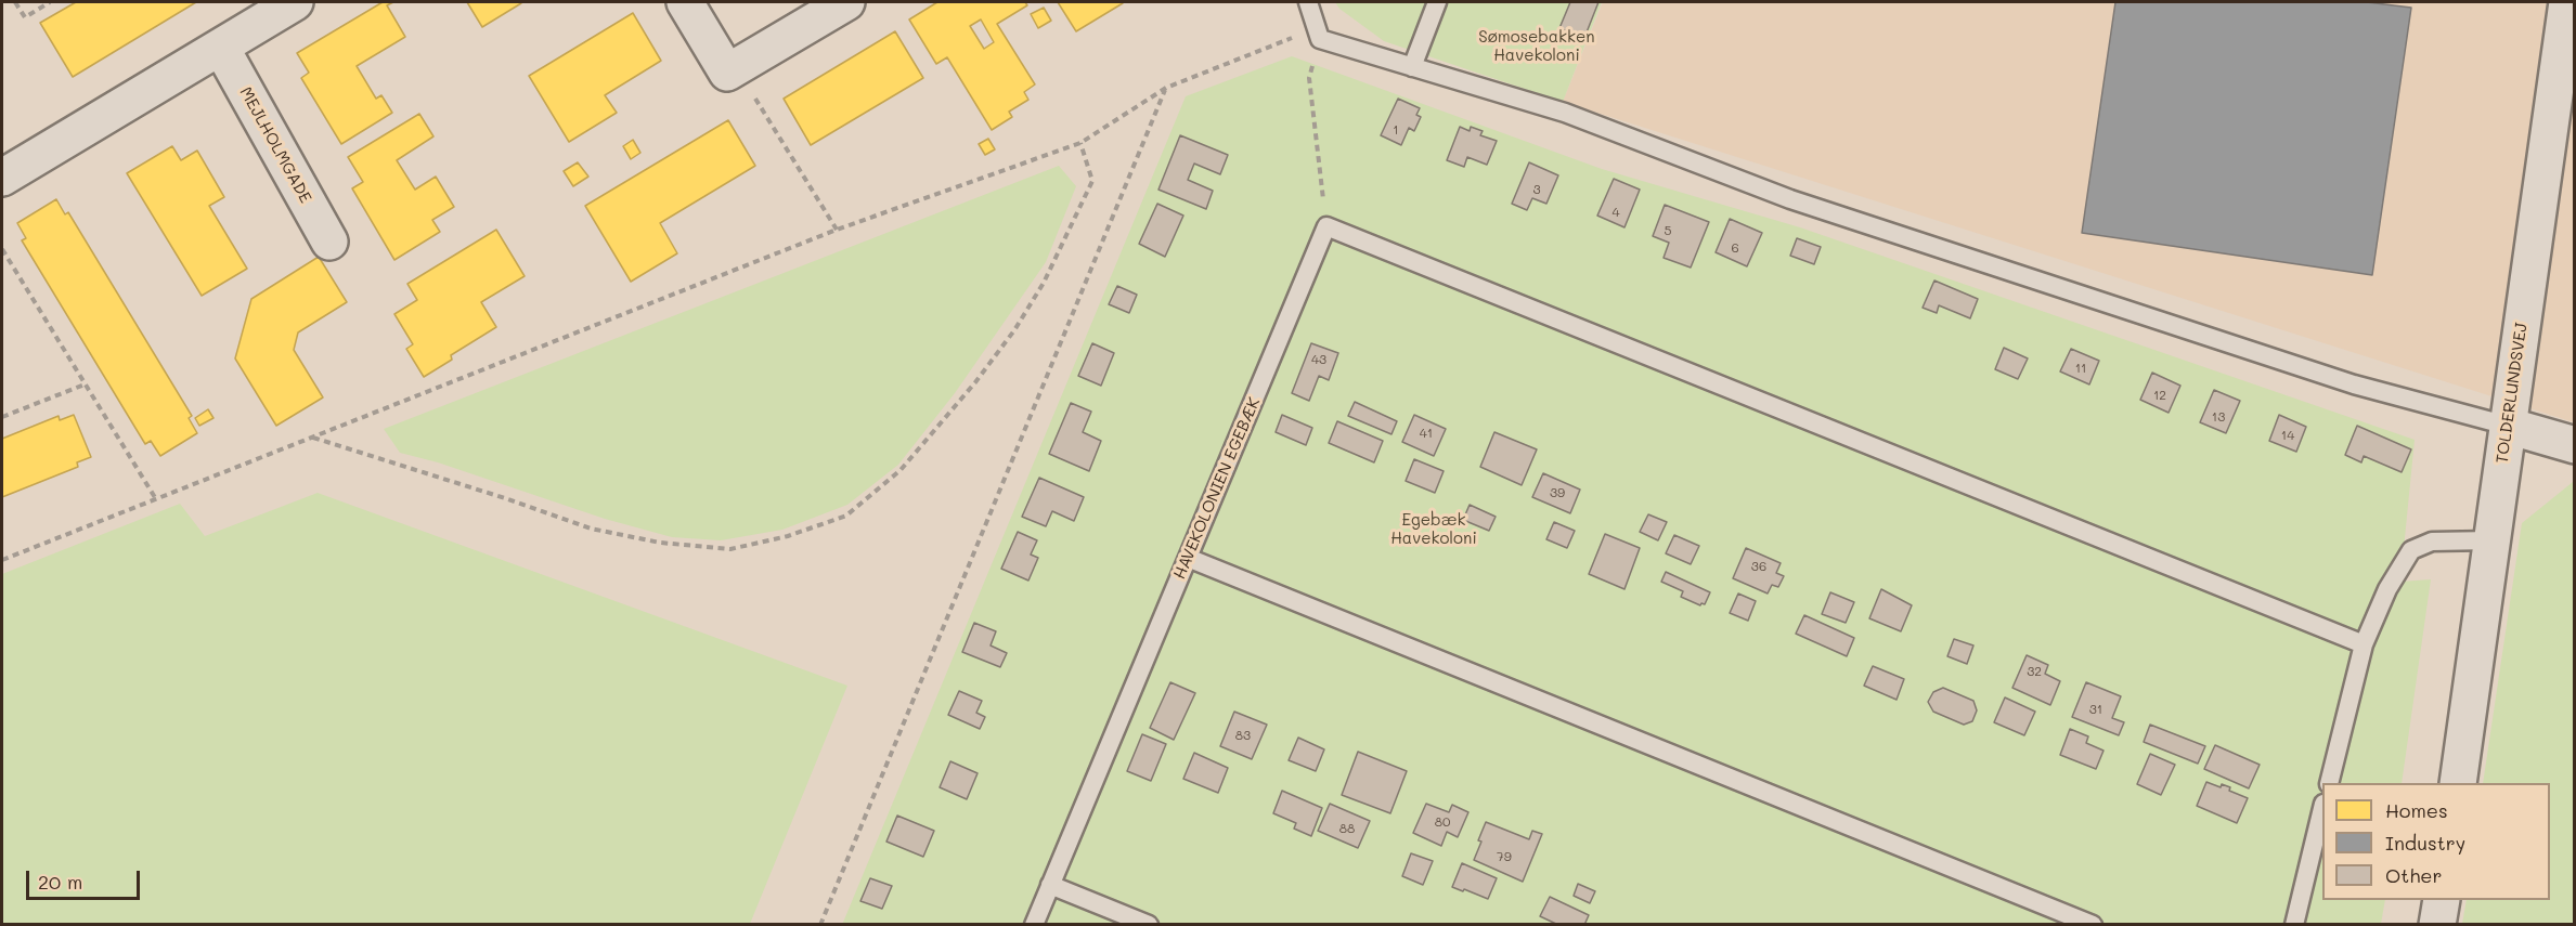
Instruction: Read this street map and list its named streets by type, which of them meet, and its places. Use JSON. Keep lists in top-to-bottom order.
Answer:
{
  "streets": {
    "street": ["MEJLHOLMGADE", "TOLDERLUNDSVEJ"],
    "lane": ["HAVEKOLONIEN EGEBÆK"]
  },
  "parks": ["Sømosebakken Havekoloni", "Egebæk Havekoloni"],
  "house_numbers": [
    "1",
    "3",
    "4",
    "5",
    "6",
    "43",
    "11",
    "12",
    "13",
    "41",
    "14",
    "39",
    "36",
    "32",
    "31",
    "83",
    "80",
    "88",
    "79"
  ],
  "legend": ["Homes", "Industry", "Other"],
  "scale_bar": "20 m"
}
